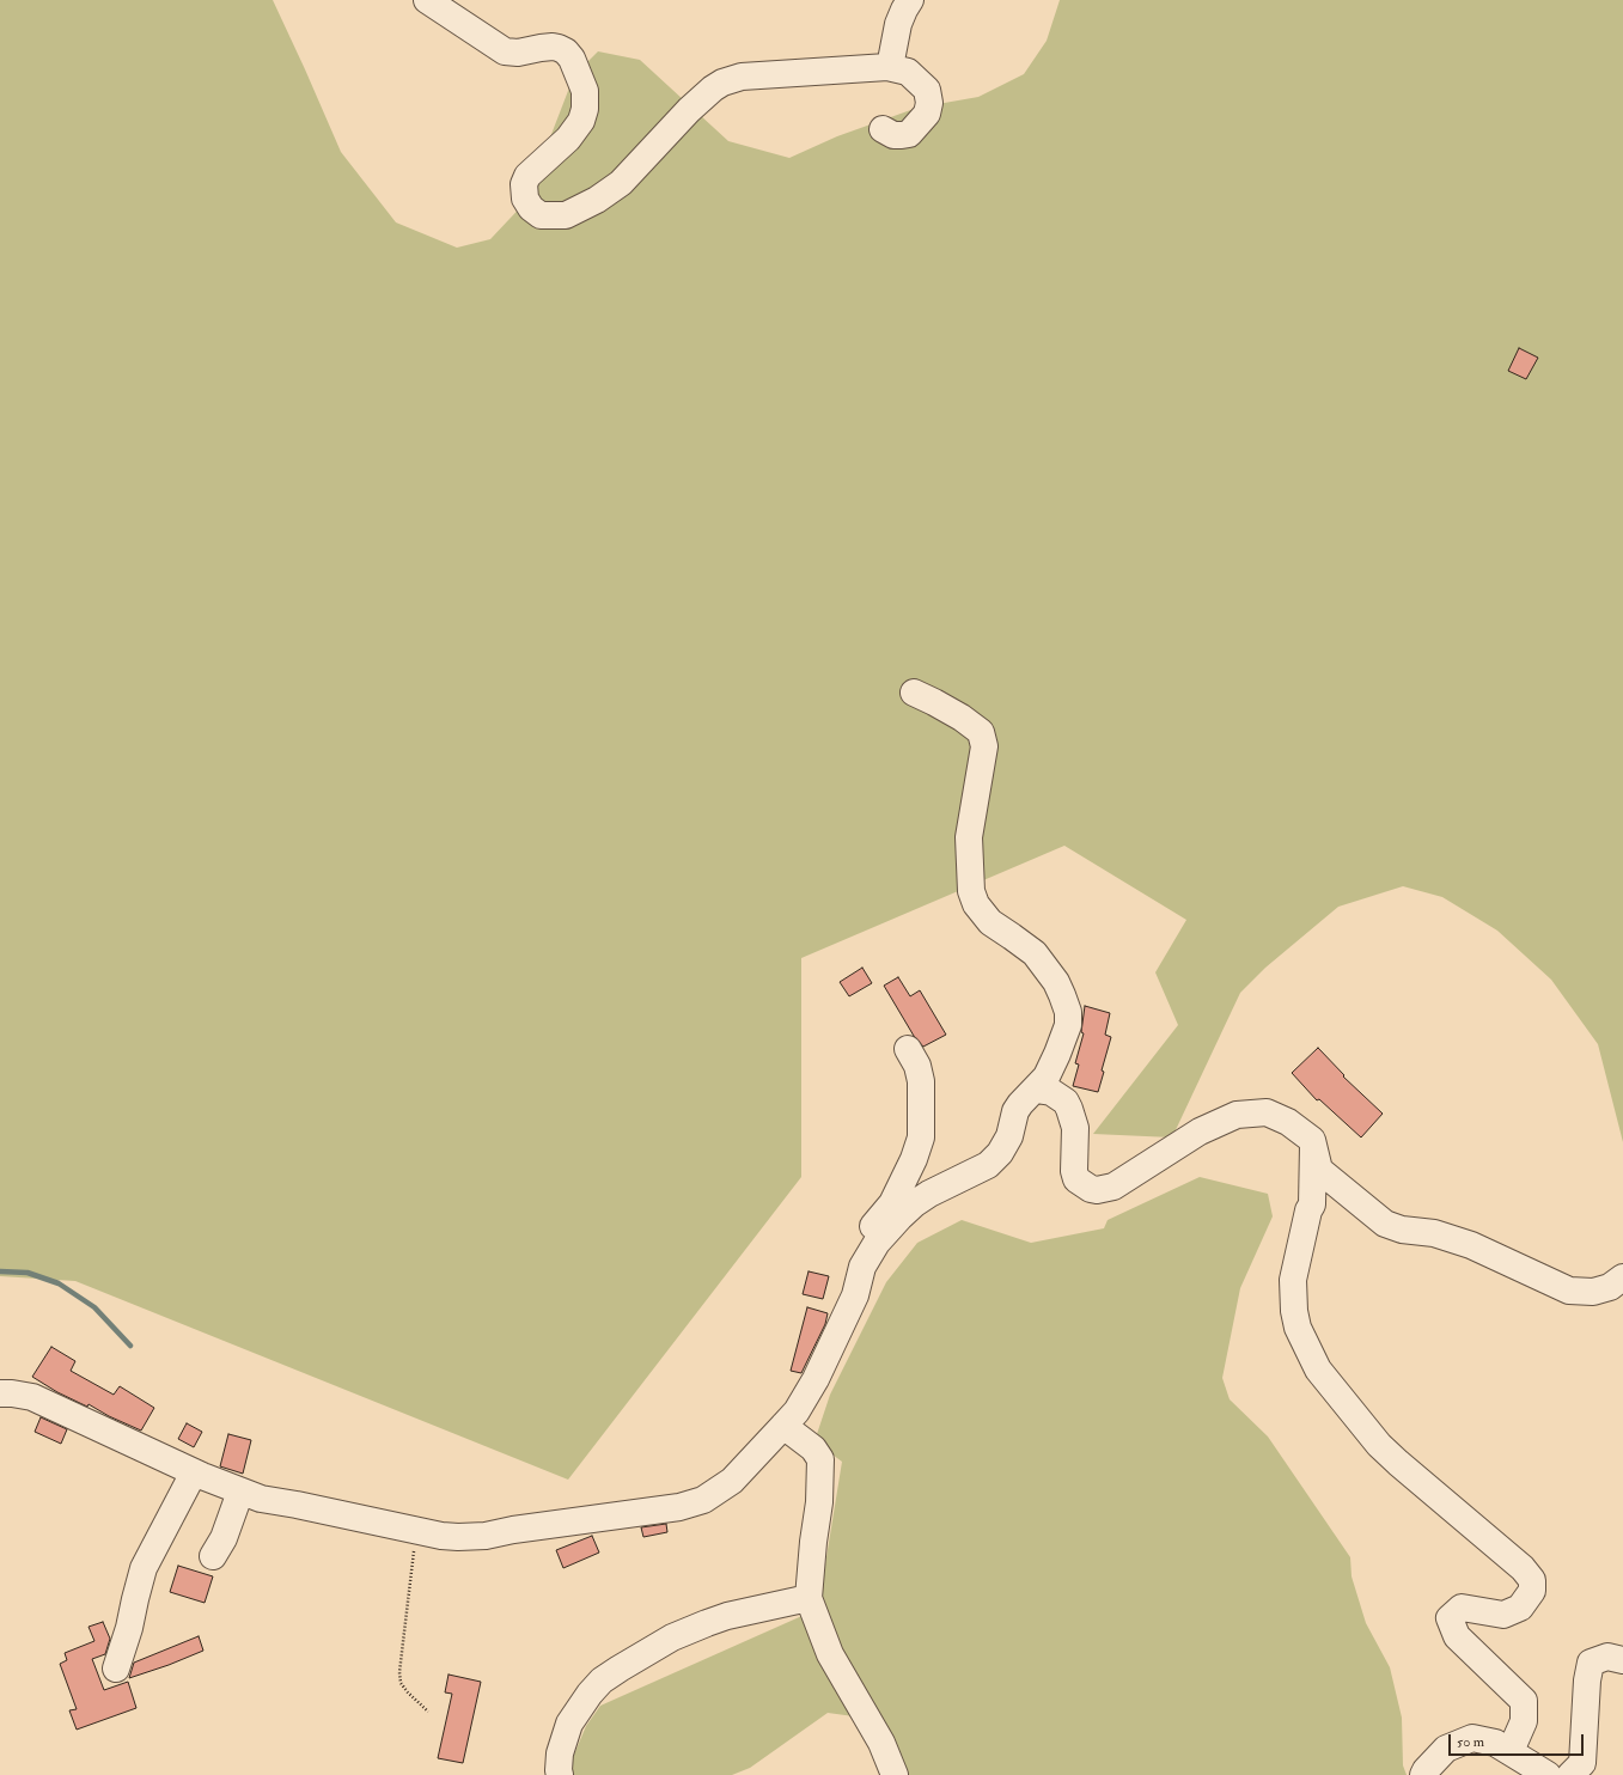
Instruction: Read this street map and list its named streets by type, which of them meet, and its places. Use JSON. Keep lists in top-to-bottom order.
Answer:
{
  "scale_bar": "50 m"
}
